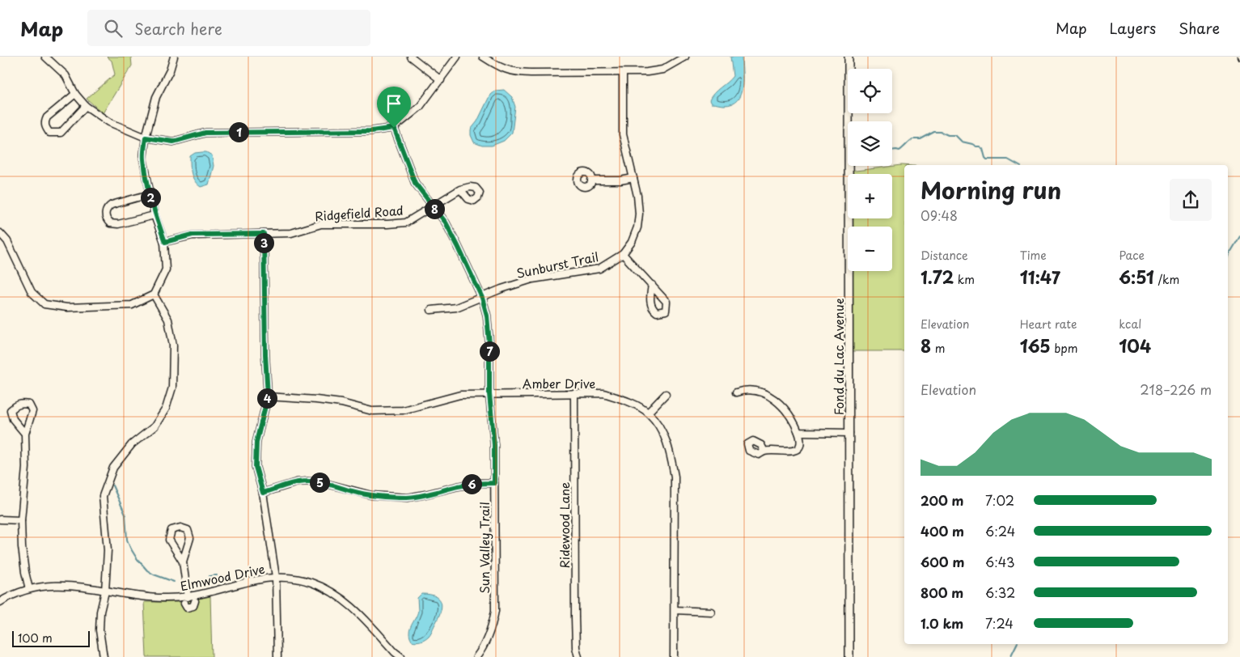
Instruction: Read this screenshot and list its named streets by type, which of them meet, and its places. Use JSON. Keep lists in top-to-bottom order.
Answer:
{
  "streets": {
    "main road": ["Fond du Lac Avenue"],
    "street": [
      "Ridgefield Road",
      "Sunburst Trail",
      "Amber Drive",
      "Ridewood Lane",
      "Sun Valley Trail",
      "Elmwood Drive"
    ]
  },
  "crossings": [
    ["Ridgefield Road", "Sun Valley Trail"],
    ["Sunburst Trail", "Sun Valley Trail"],
    ["Amber Drive", "Ridewood Lane"],
    ["Amber Drive", "Sun Valley Trail"]
  ],
  "scale_bar": "100 m",
  "page": {
    "header": "Map",
    "search": "Search here",
    "nav": ["Map", "Layers", "Share"],
    "map_buttons": ["+", "−"],
    "pins": [
      "1",
      "2",
      "8",
      "3",
      "7",
      "4",
      "5",
      "6"
    ],
    "heading": ["Morning run", "09:48"],
    "stats": [
      ["Distance", "1.72 km"],
      ["Time", "11:47"],
      ["Pace", "6:51 /km"],
      ["Elevation", "8 m"],
      ["Heart rate", "165 bpm"],
      ["kcal", "104"]
    ],
    "chart": ["Elevation", "218–226 m"],
    "list": [
      {
        "name": "200 m",
        "note": "7:02"
      },
      {
        "name": "400 m",
        "note": "6:24"
      },
      {
        "name": "600 m",
        "note": "6:43"
      },
      {
        "name": "800 m",
        "note": "6:32"
      },
      {
        "name": "1.0 km",
        "note": "7:24"
      }
    ],
    "scale": "100 m"
  }
}
